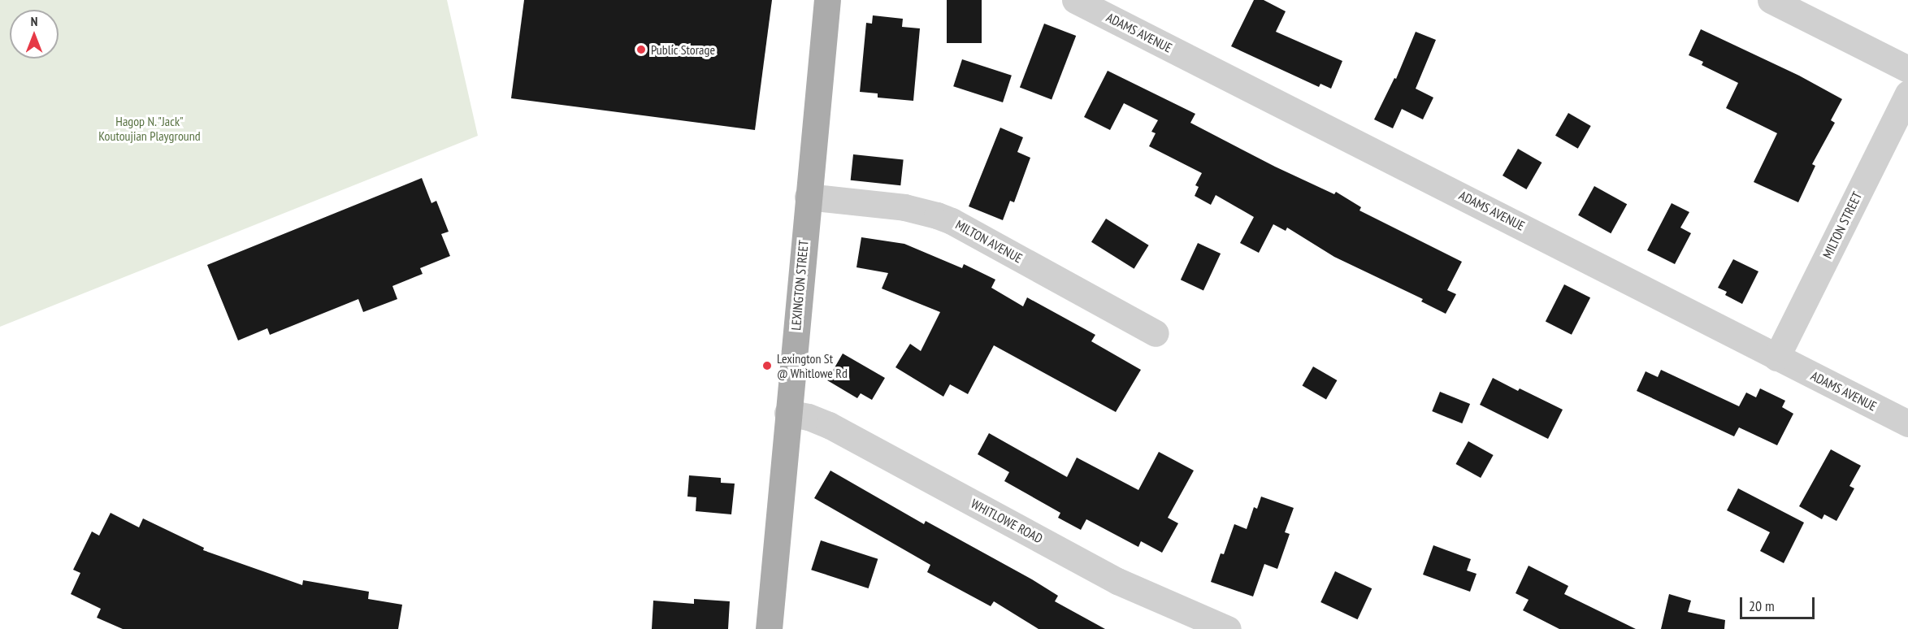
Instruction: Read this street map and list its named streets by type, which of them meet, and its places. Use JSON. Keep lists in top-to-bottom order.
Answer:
{
  "streets": {
    "main road": ["LEXINGTON STREET"],
    "street": [
      "ADAMS AVENUE",
      "MILTON STREET",
      "MILTON AVENUE",
      "WHITLOWE ROAD"
    ]
  },
  "crossings": [
    ["ADAMS AVENUE", "MILTON STREET"],
    ["MILTON AVENUE", "LEXINGTON STREET"],
    ["LEXINGTON STREET", "WHITLOWE ROAD"]
  ],
  "parks": ["Hagop N. \"Jack\" Koutoujian Playground"],
  "places": ["Public Storage", "Lexington St @ Whitlowe Rd"],
  "scale_bar": "20 m",
  "north": "top"
}
